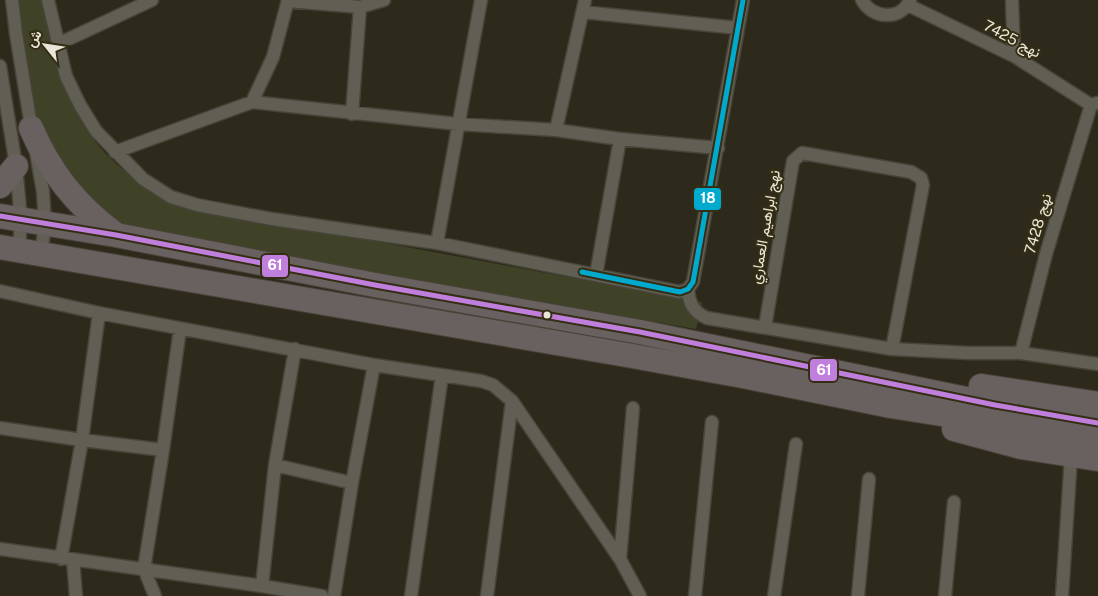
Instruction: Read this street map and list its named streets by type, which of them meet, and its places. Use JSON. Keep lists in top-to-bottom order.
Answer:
{
  "streets": {
    "street": ["نهج 7425", "نهج 7428", "نهج ابراهيم العماري"]
  },
  "crossings": [
    ["نهج 7425", "نهج 7428"]
  ],
  "lines": ["transit line 18", "transit line 61"],
  "north": "top left"
}
